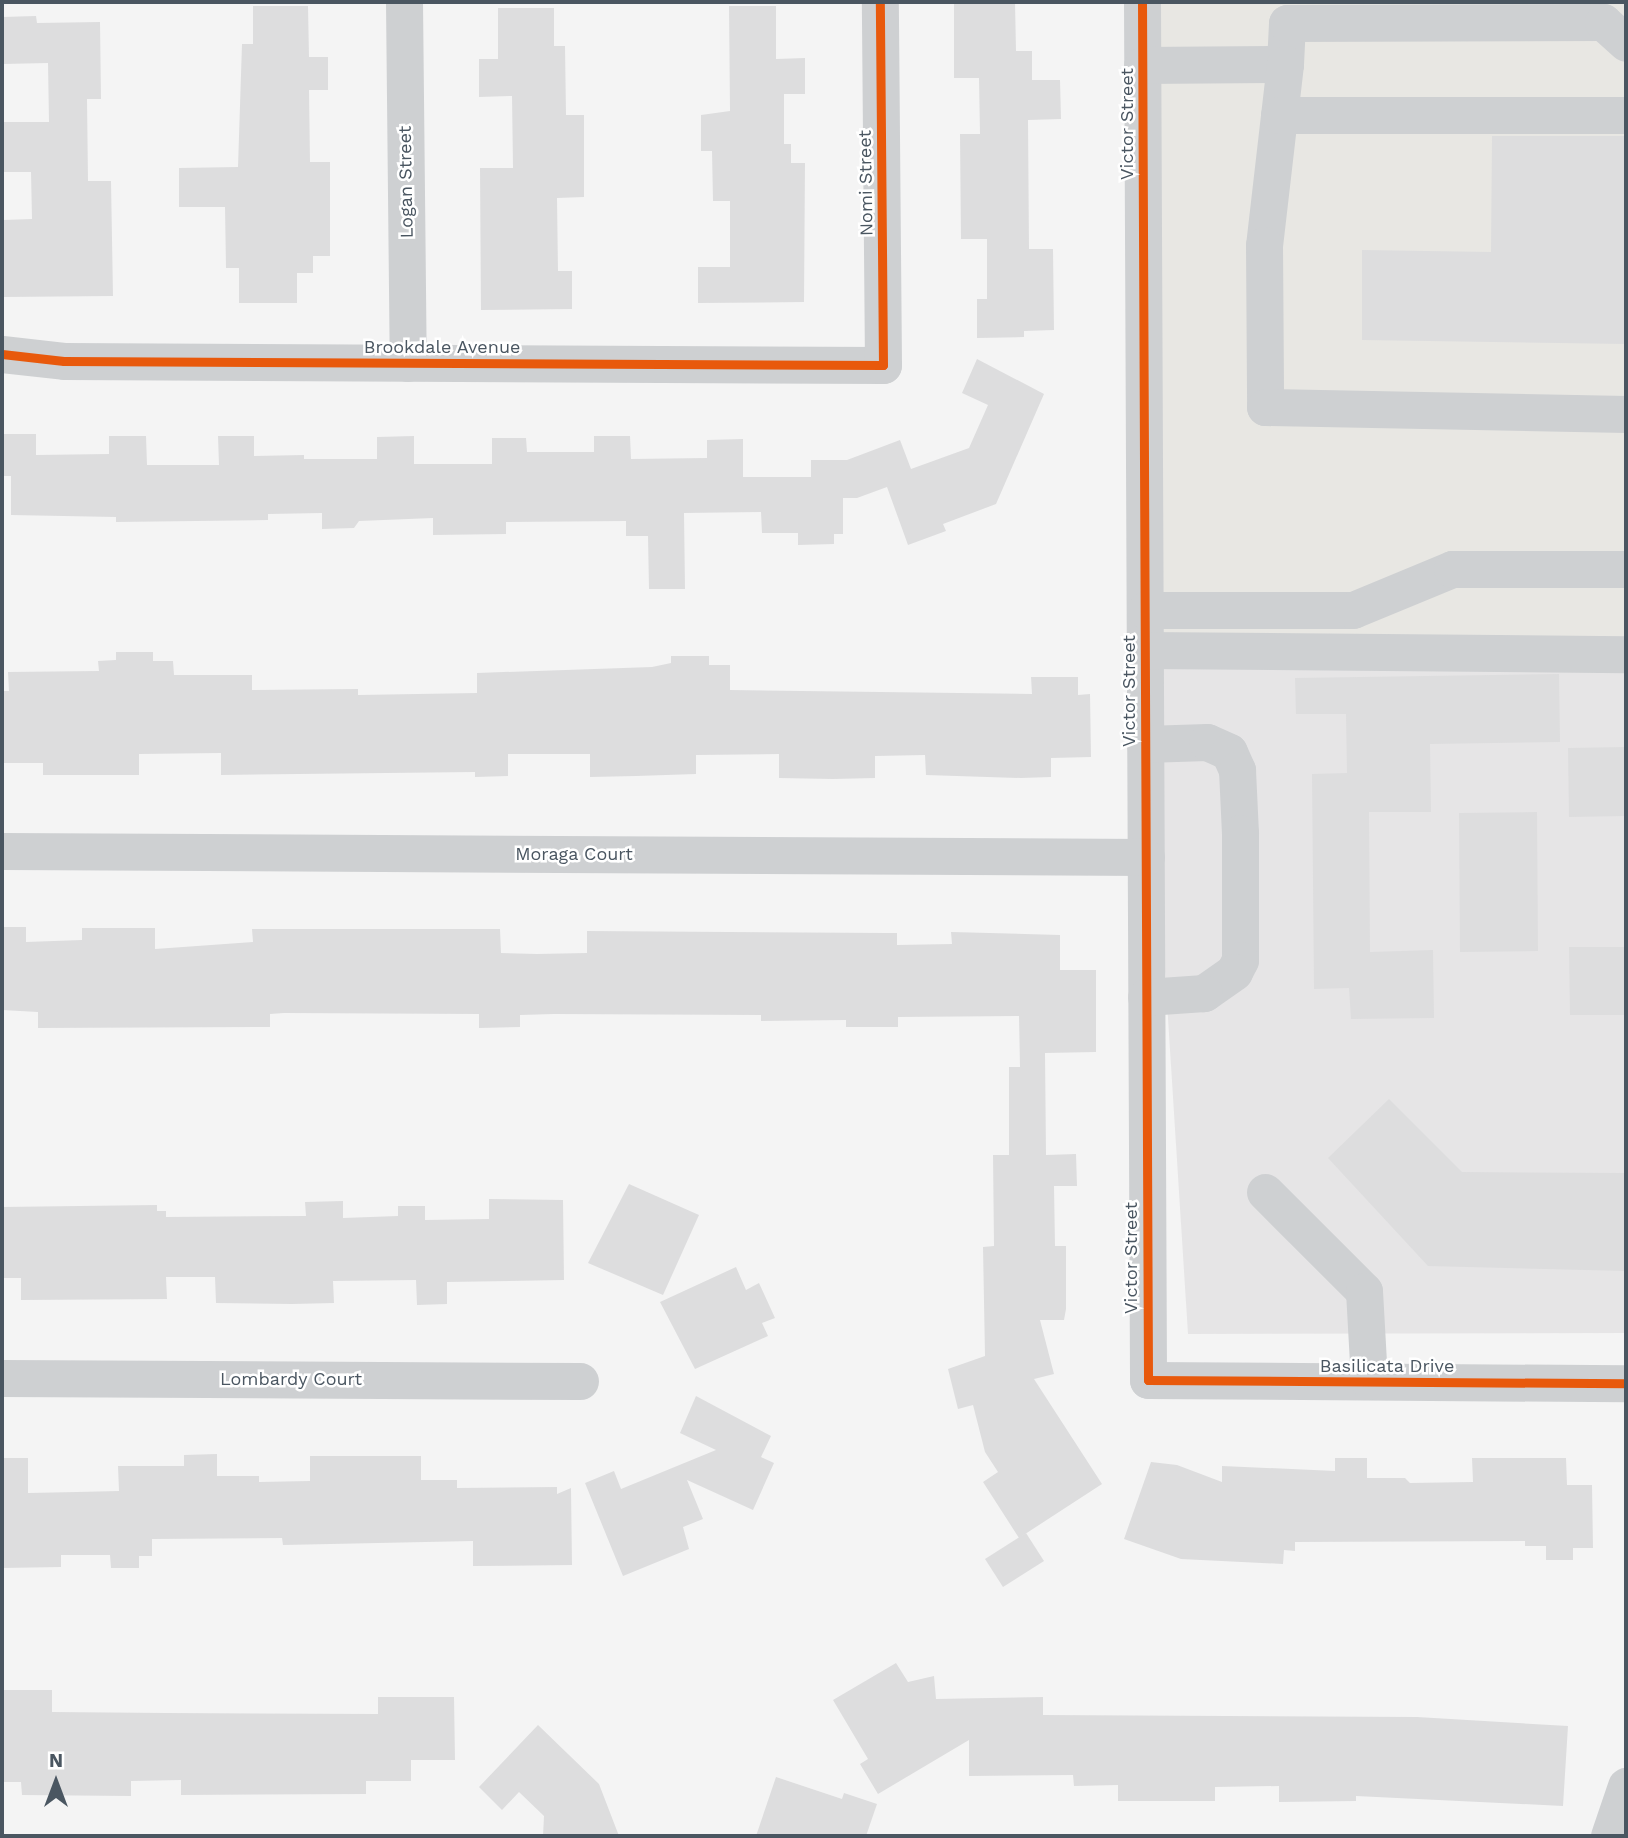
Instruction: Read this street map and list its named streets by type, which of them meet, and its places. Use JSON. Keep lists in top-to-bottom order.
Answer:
{
  "streets": {
    "street": [
      "Victor Street",
      "Logan Street",
      "Nomi Street",
      "Brookdale Avenue",
      "Moraga Court",
      "Basilicata Drive",
      "Lombardy Court"
    ]
  },
  "crossings": [
    ["Victor Street", "Moraga Court"],
    ["Victor Street", "Basilicata Drive"],
    ["Logan Street", "Brookdale Avenue"],
    ["Nomi Street", "Brookdale Avenue"]
  ],
  "north": "top"
}
